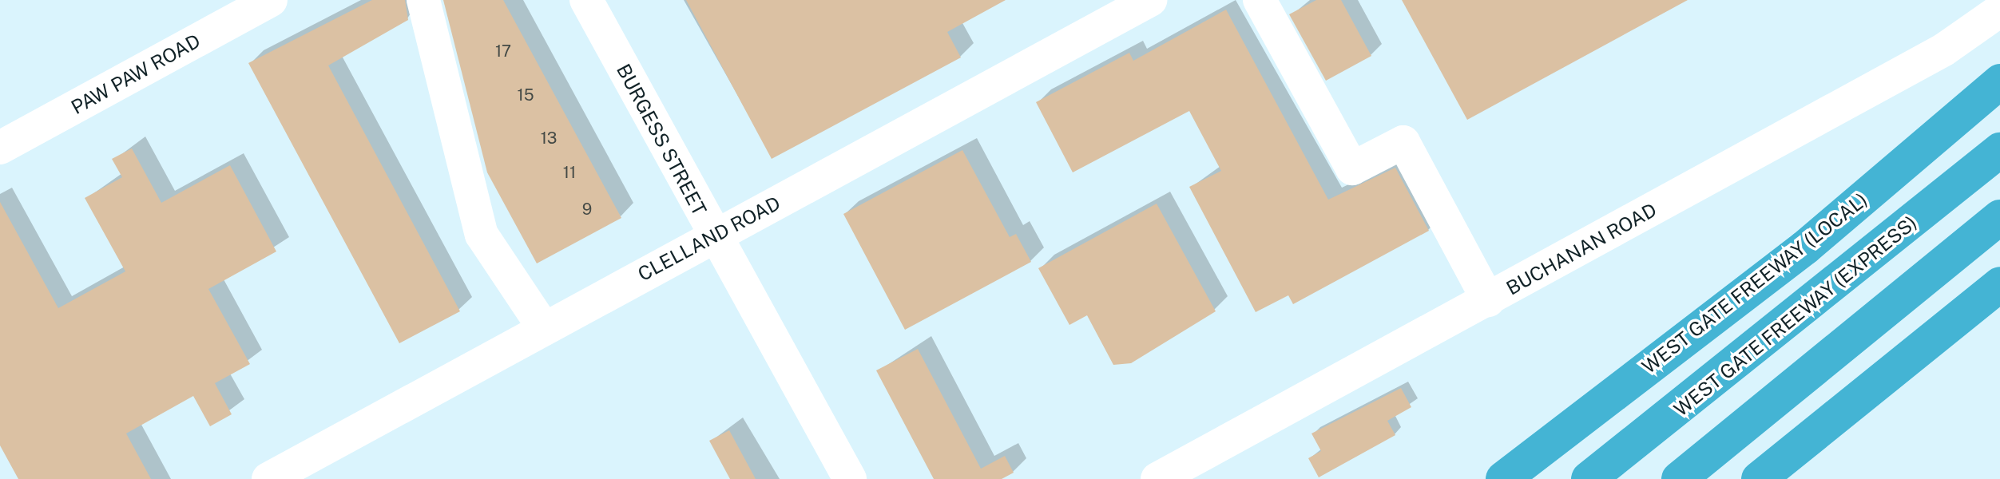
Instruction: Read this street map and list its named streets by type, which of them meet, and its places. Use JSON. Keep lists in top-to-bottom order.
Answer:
{
  "streets": {
    "highway": ["WEST GATE FREEWAY (LOCAL)", "WEST GATE FREEWAY (EXPRESS)"],
    "street": [
      "PAW PAW ROAD",
      "BURGESS STREET",
      "CLELLAND ROAD",
      "BUCHANAN ROAD"
    ]
  },
  "crossings": [
    ["BURGESS STREET", "CLELLAND ROAD"]
  ],
  "house_numbers": [
    "17",
    "15",
    "13",
    "11",
    "9"
  ]
}
